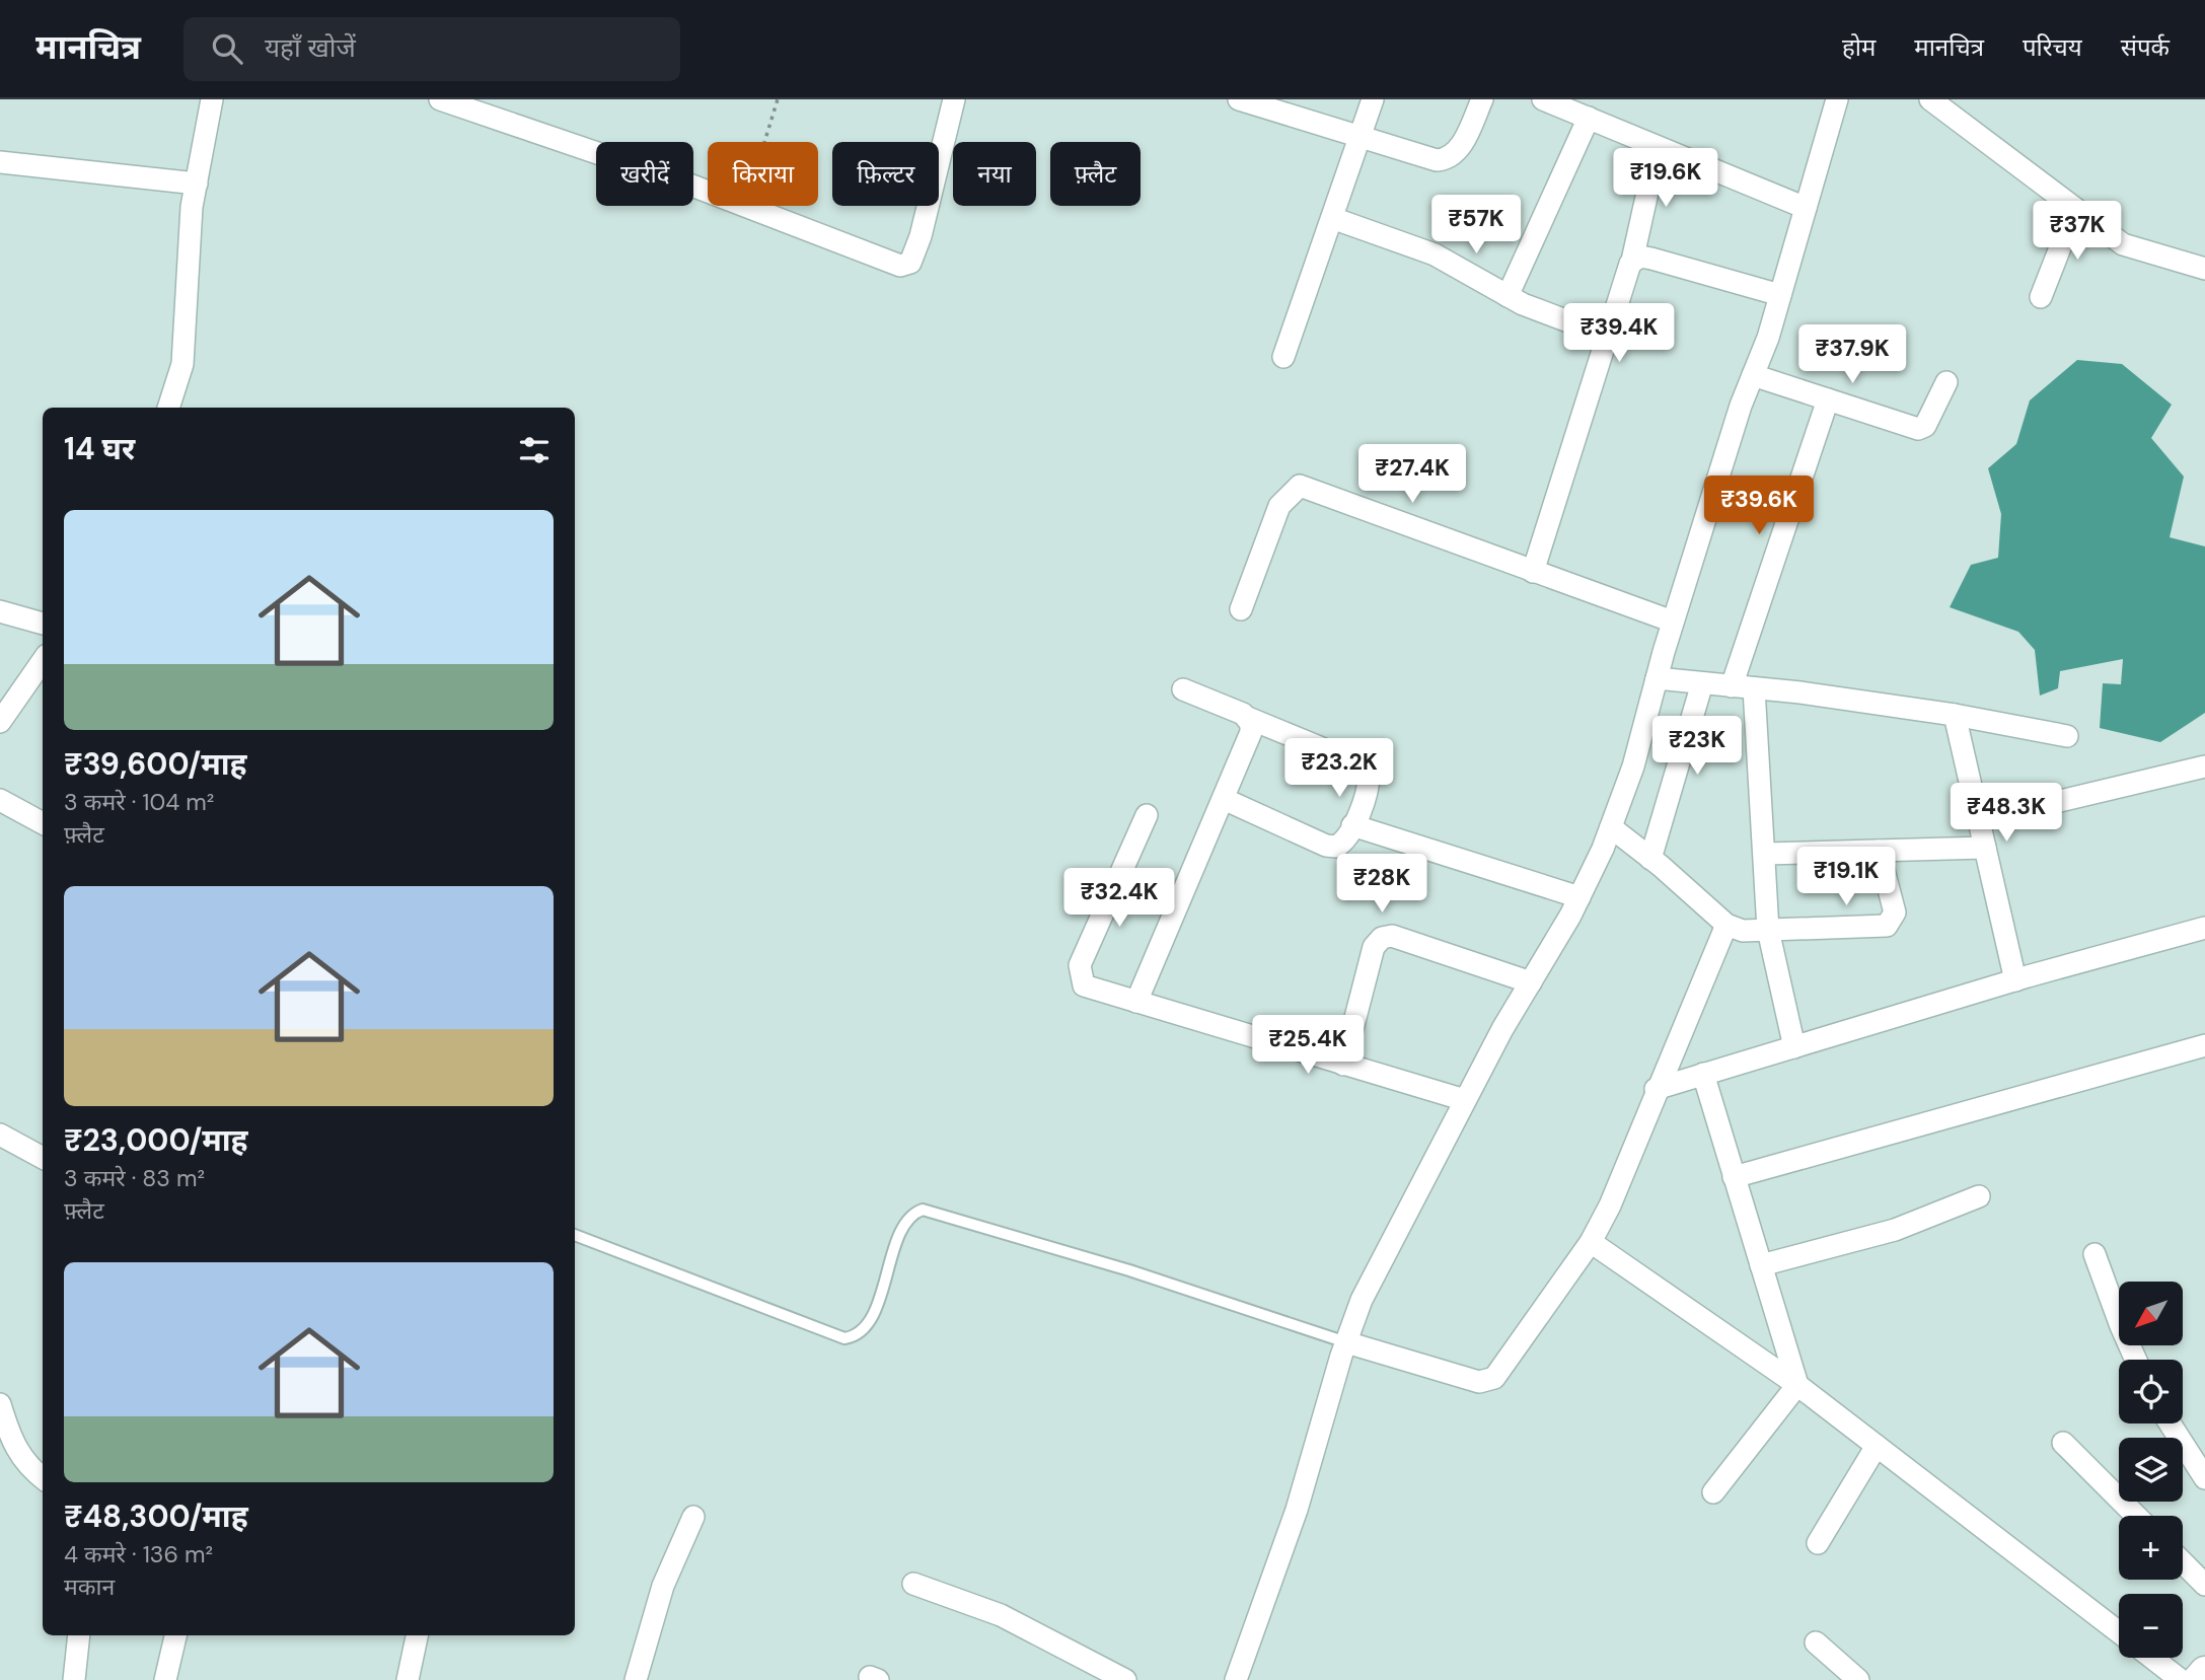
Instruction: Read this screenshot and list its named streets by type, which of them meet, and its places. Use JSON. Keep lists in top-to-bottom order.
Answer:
{
  "north": "bottom left",
  "page": {
    "header": "मानचित्र",
    "search": "यहाँ खोजें",
    "nav": [
      "होम",
      "मानचित्र",
      "परिचय",
      "संपर्क"
    ],
    "chip": [
      "खरीदें",
      "किराया",
      "फ़िल्टर",
      "नया",
      "फ़्लैट"
    ],
    "price": [
      "₹19.6K",
      "₹57K",
      "₹37K",
      "₹39.4K",
      "₹37.9K",
      "₹27.4K",
      "₹39.6K",
      "₹23K",
      "₹23.2K",
      "₹48.3K",
      "₹19.1K",
      "₹28K",
      "₹32.4K",
      "₹25.4K"
    ],
    "heading": "14 घर",
    "list": [
      {
        "name": "₹39,600/माह",
        "note": "3 कमरे · 104 m² · फ़्लैट"
      },
      {
        "name": "₹23,000/माह",
        "note": "3 कमरे · 83 m² · फ़्लैट"
      },
      {
        "name": "₹48,300/माह",
        "note": "4 कमरे · 136 m² · मकान"
      }
    ],
    "map_buttons": ["+", "−"]
  }
}
